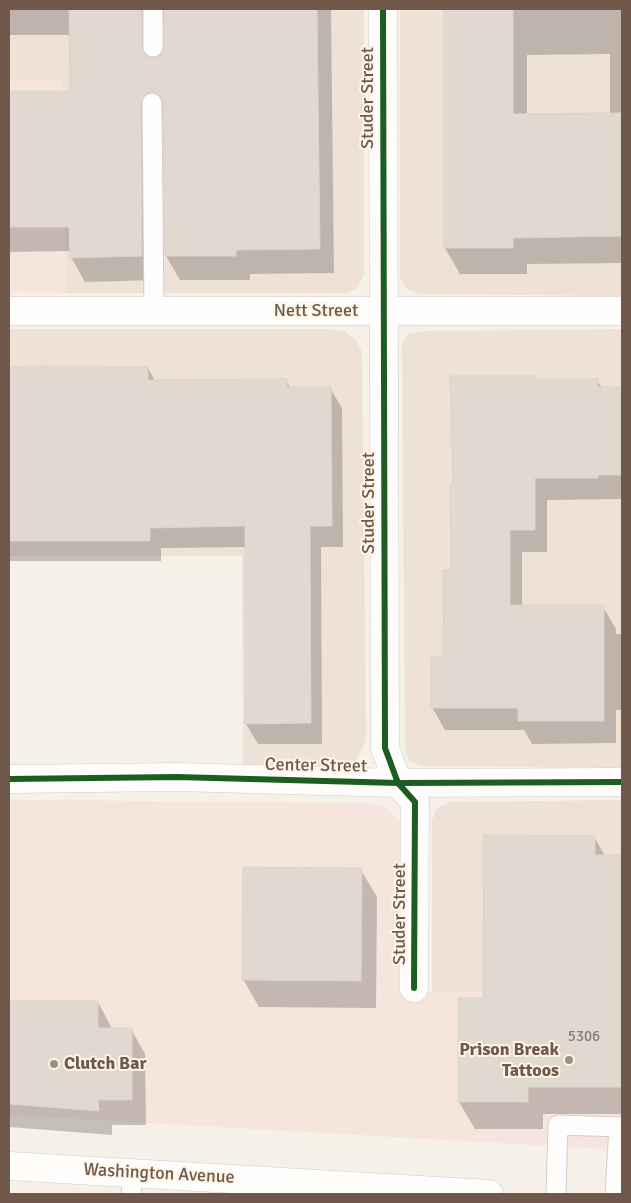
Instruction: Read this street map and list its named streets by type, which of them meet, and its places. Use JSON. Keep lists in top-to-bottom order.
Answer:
{
  "streets": {
    "street": [
      "Studer Street",
      "Nett Street",
      "Center Street",
      "Washington Avenue"
    ]
  },
  "crossings": [
    ["Studer Street", "Nett Street"],
    ["Studer Street", "Center Street"]
  ],
  "places": ["Prison Break Tattoos", "Clutch Bar"],
  "house_numbers": ["5306"]
}
